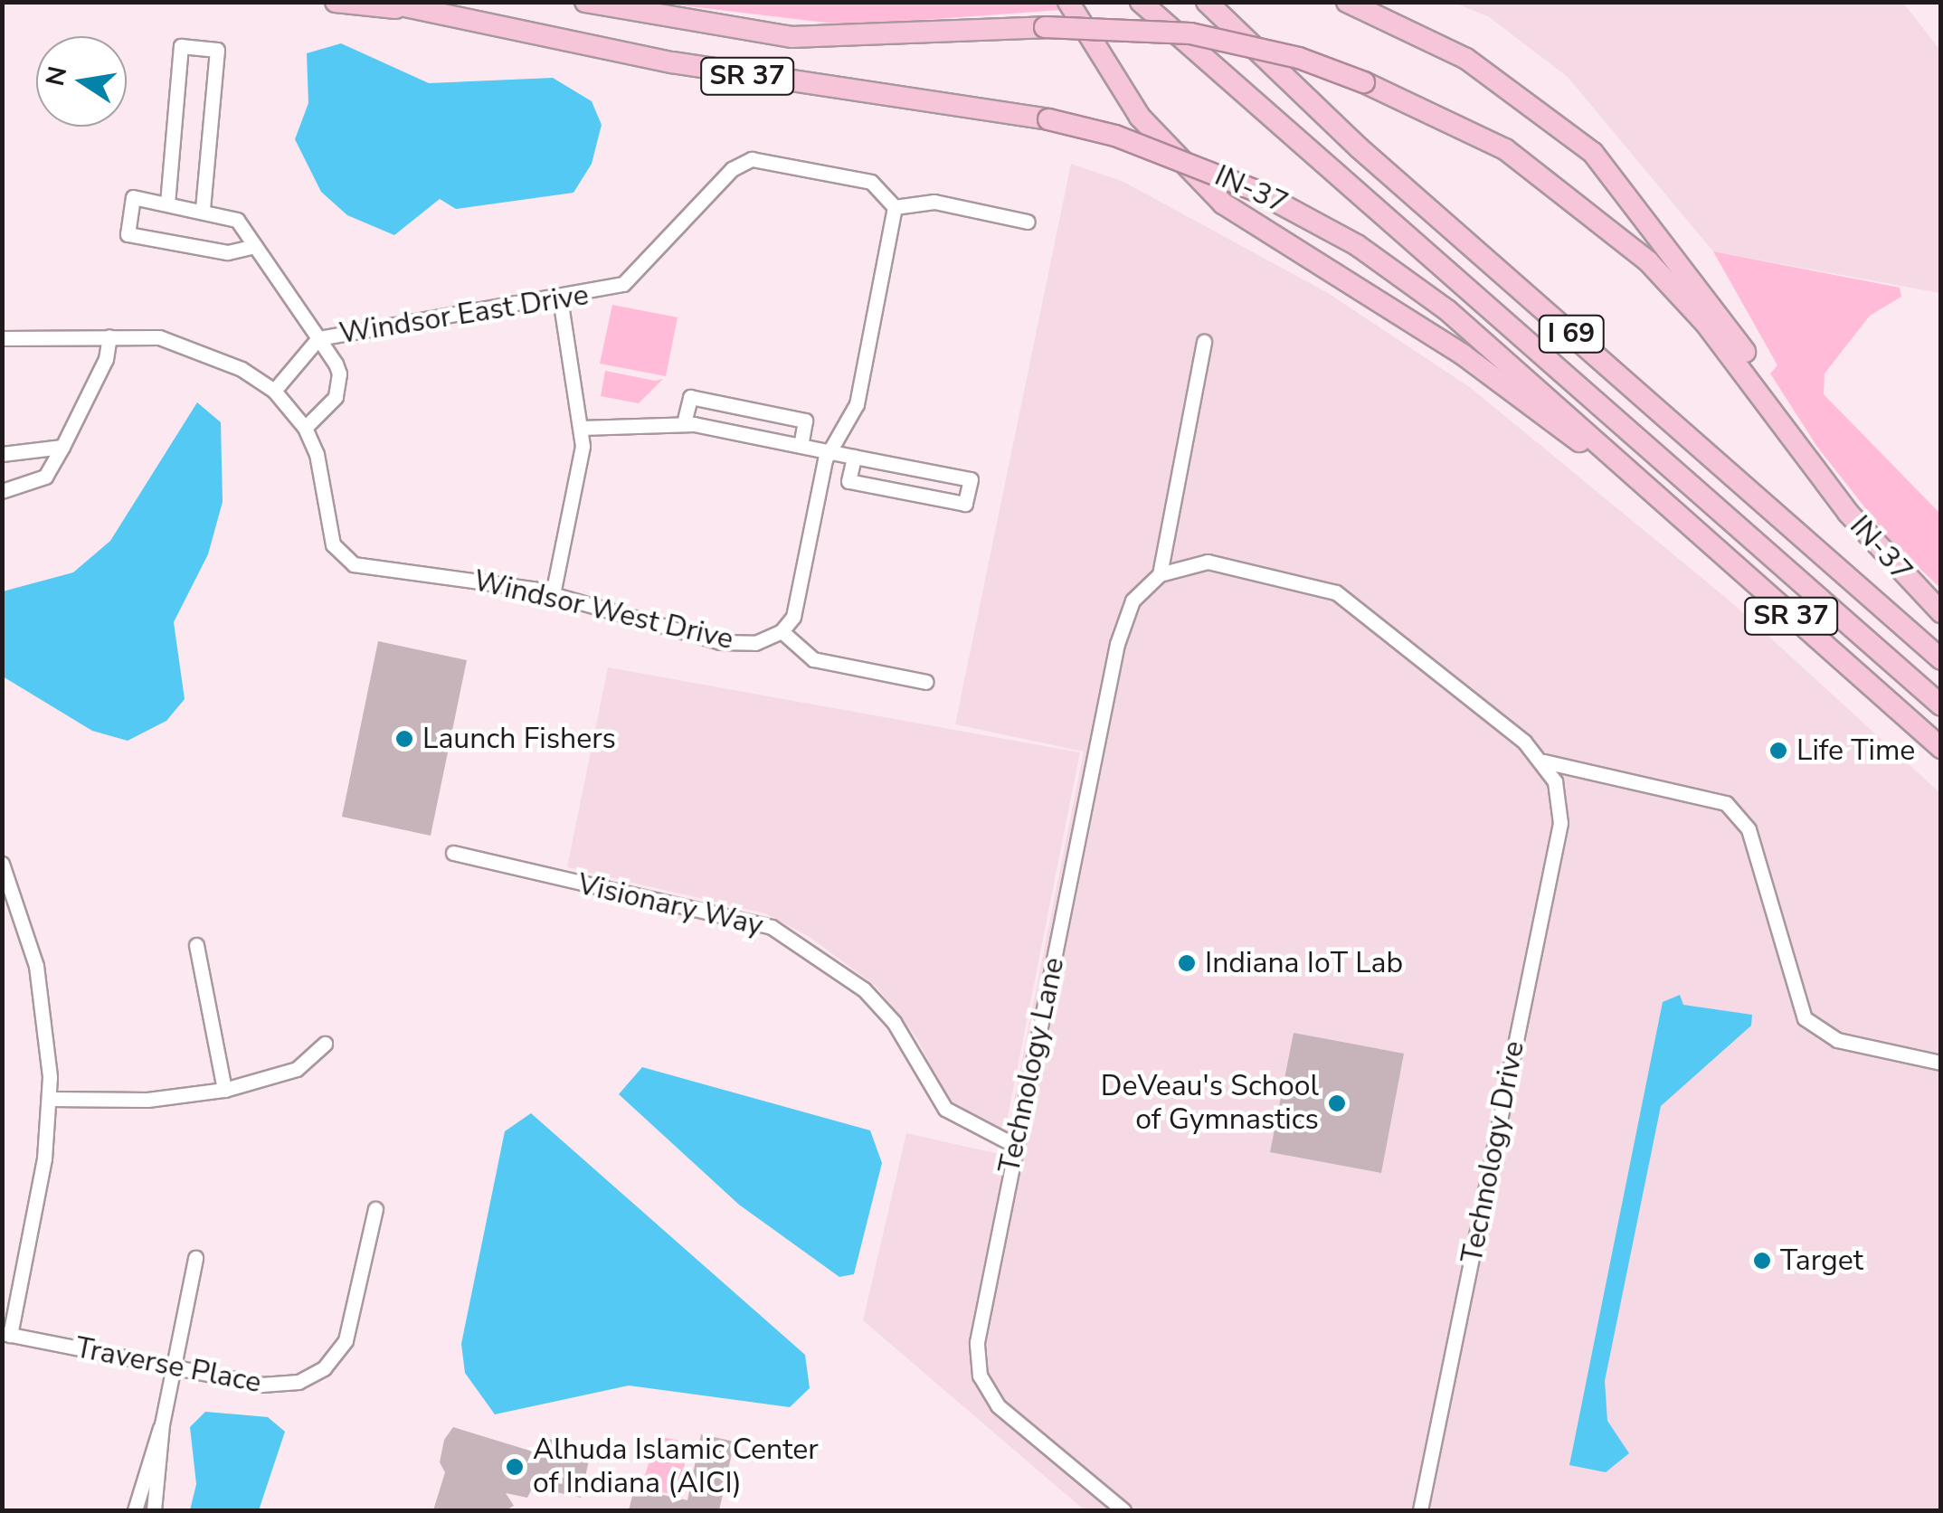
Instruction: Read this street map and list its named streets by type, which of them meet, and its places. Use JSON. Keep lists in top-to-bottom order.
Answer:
{
  "streets": {
    "highway": ["SR 37", "IN-37", "I 69"],
    "street": [
      "Windsor East Drive",
      "Windsor West Drive",
      "Visionary Way",
      "Technology Lane",
      "Technology Drive",
      "Traverse Place"
    ]
  },
  "crossings": [
    ["Windsor East Drive", "Windsor West Drive"],
    ["Visionary Way", "Technology Lane"]
  ],
  "places": [
    "Launch Fishers",
    "Life Time",
    "Indiana IoT Lab",
    "DeVeau's School of Gymnastics",
    "Target",
    "Alhuda Islamic Center of Indiana (AICI)"
  ],
  "north": "left"
}
